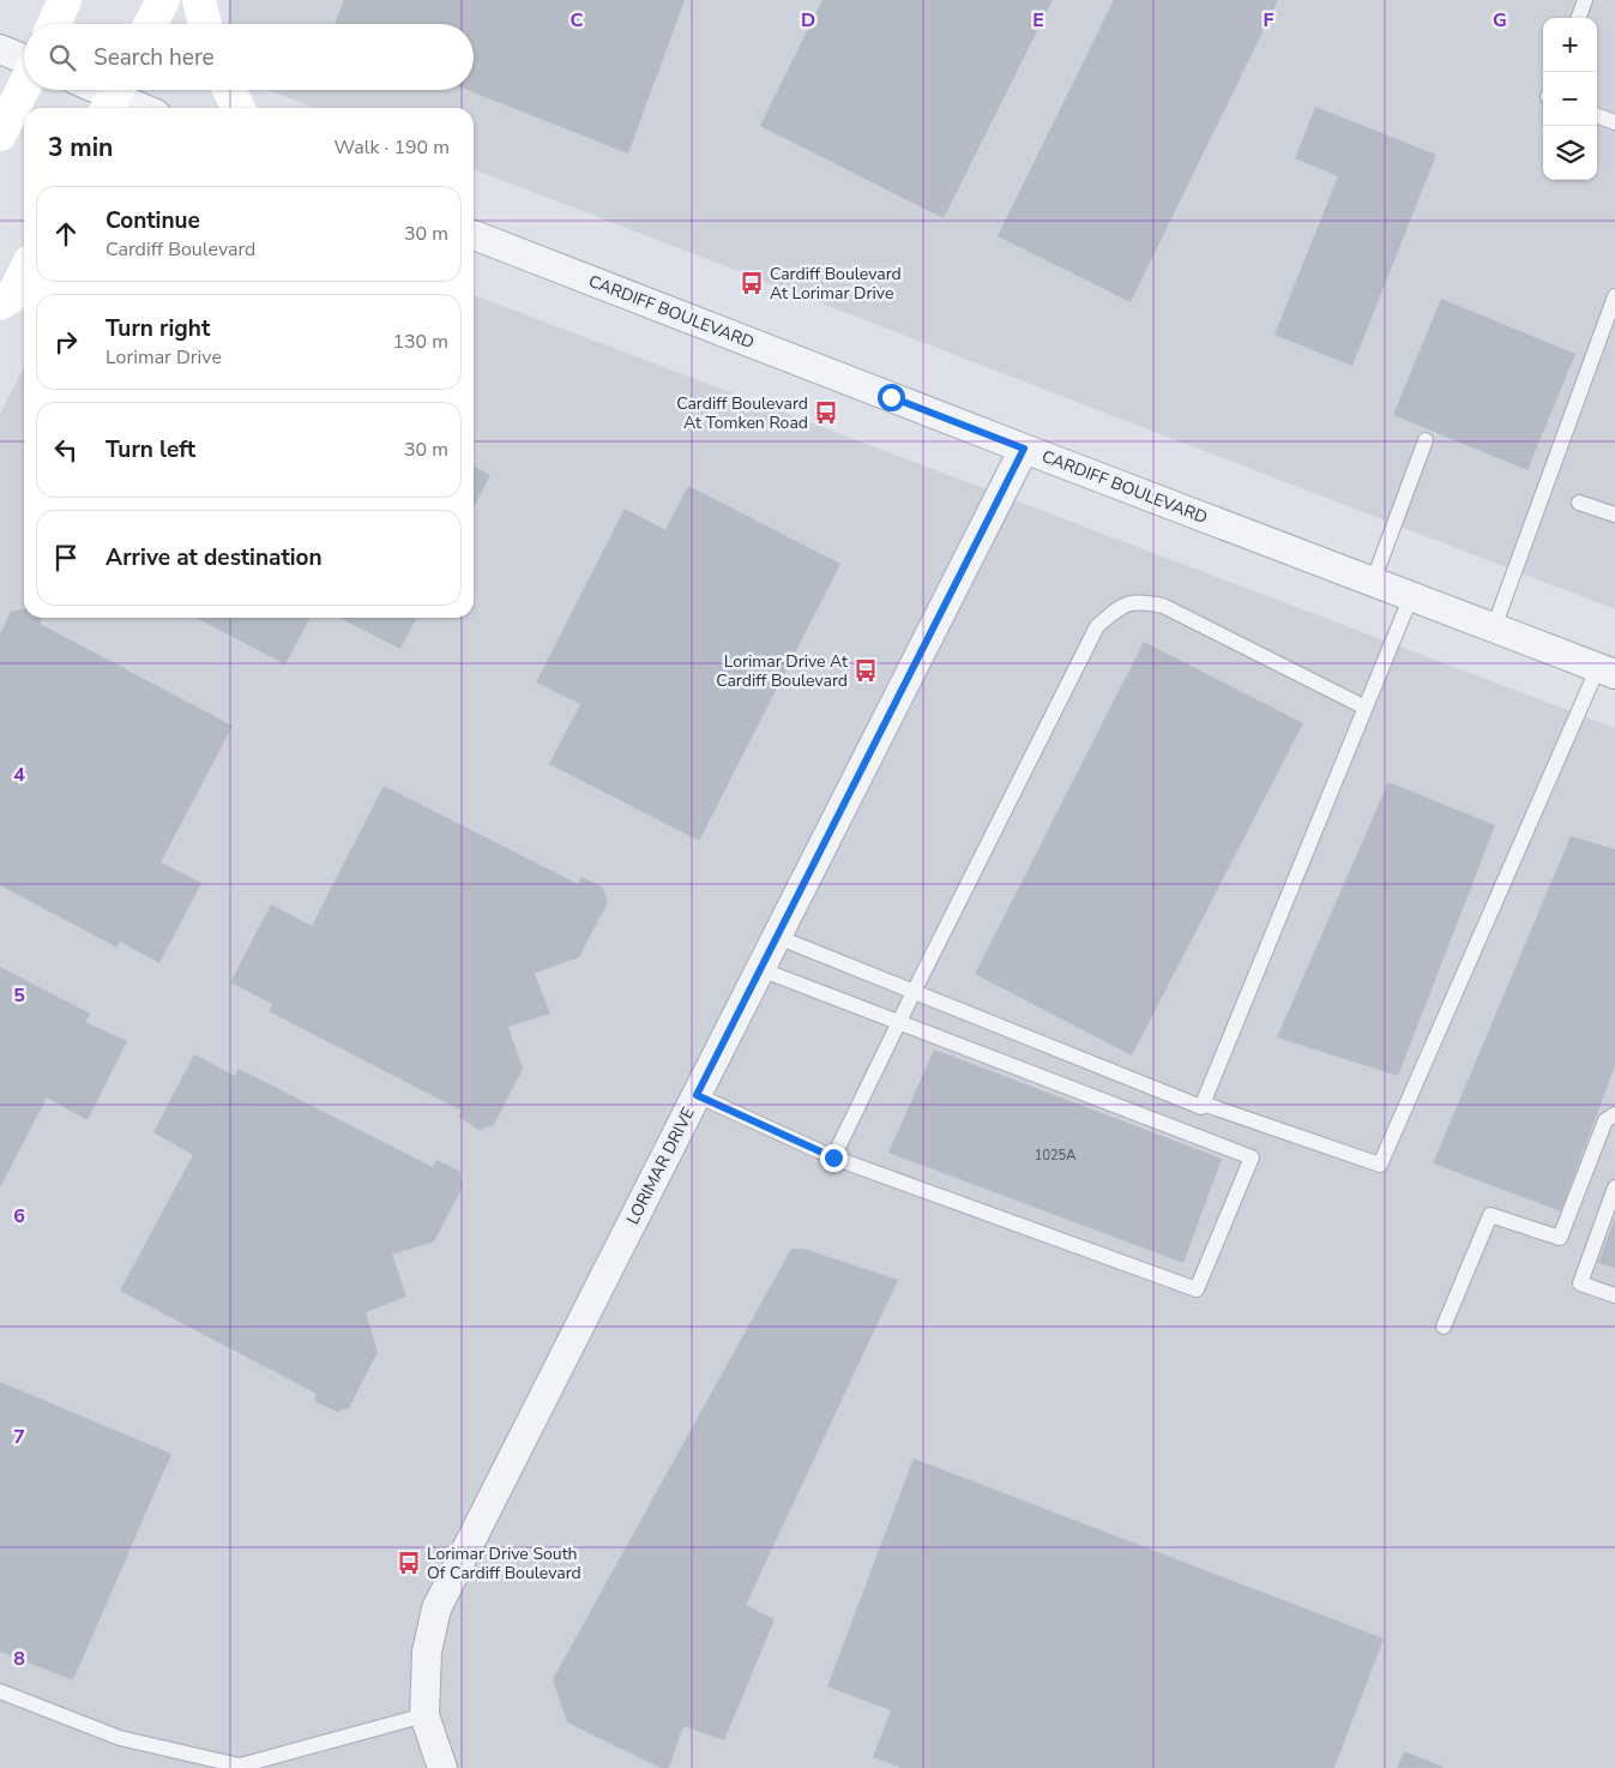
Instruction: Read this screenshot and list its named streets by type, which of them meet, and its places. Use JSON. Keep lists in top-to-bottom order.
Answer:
{
  "streets": {
    "street": ["CARDIFF BOULEVARD", "LORIMAR DRIVE"]
  },
  "crossings": [
    ["CARDIFF BOULEVARD", "LORIMAR DRIVE"]
  ],
  "places": {
    "bus stop": [
      "Cardiff Boulevard At Lorimar Drive",
      "Cardiff Boulevard At Tomken Road",
      "Lorimar Drive At Cardiff Boulevard",
      "Lorimar Drive South Of Cardiff Boulevard"
    ]
  },
  "house_numbers": ["1025A"],
  "page": {
    "map_buttons": ["+", "−"],
    "search": "Search here",
    "heading": ["3 min", "Walk · 190 m"],
    "list": [
      ["Continue", "Cardiff Boulevard", "30 m"],
      ["Turn right", "Lorimar Drive", "130 m"],
      ["Turn left", "30 m"],
      "Arrive at destination"
    ]
  },
  "grid": {
    "columns": [
      "C",
      "D",
      "E",
      "F",
      "G"
    ],
    "rows": [
      "4",
      "5",
      "6",
      "7",
      "8"
    ]
  }
}
